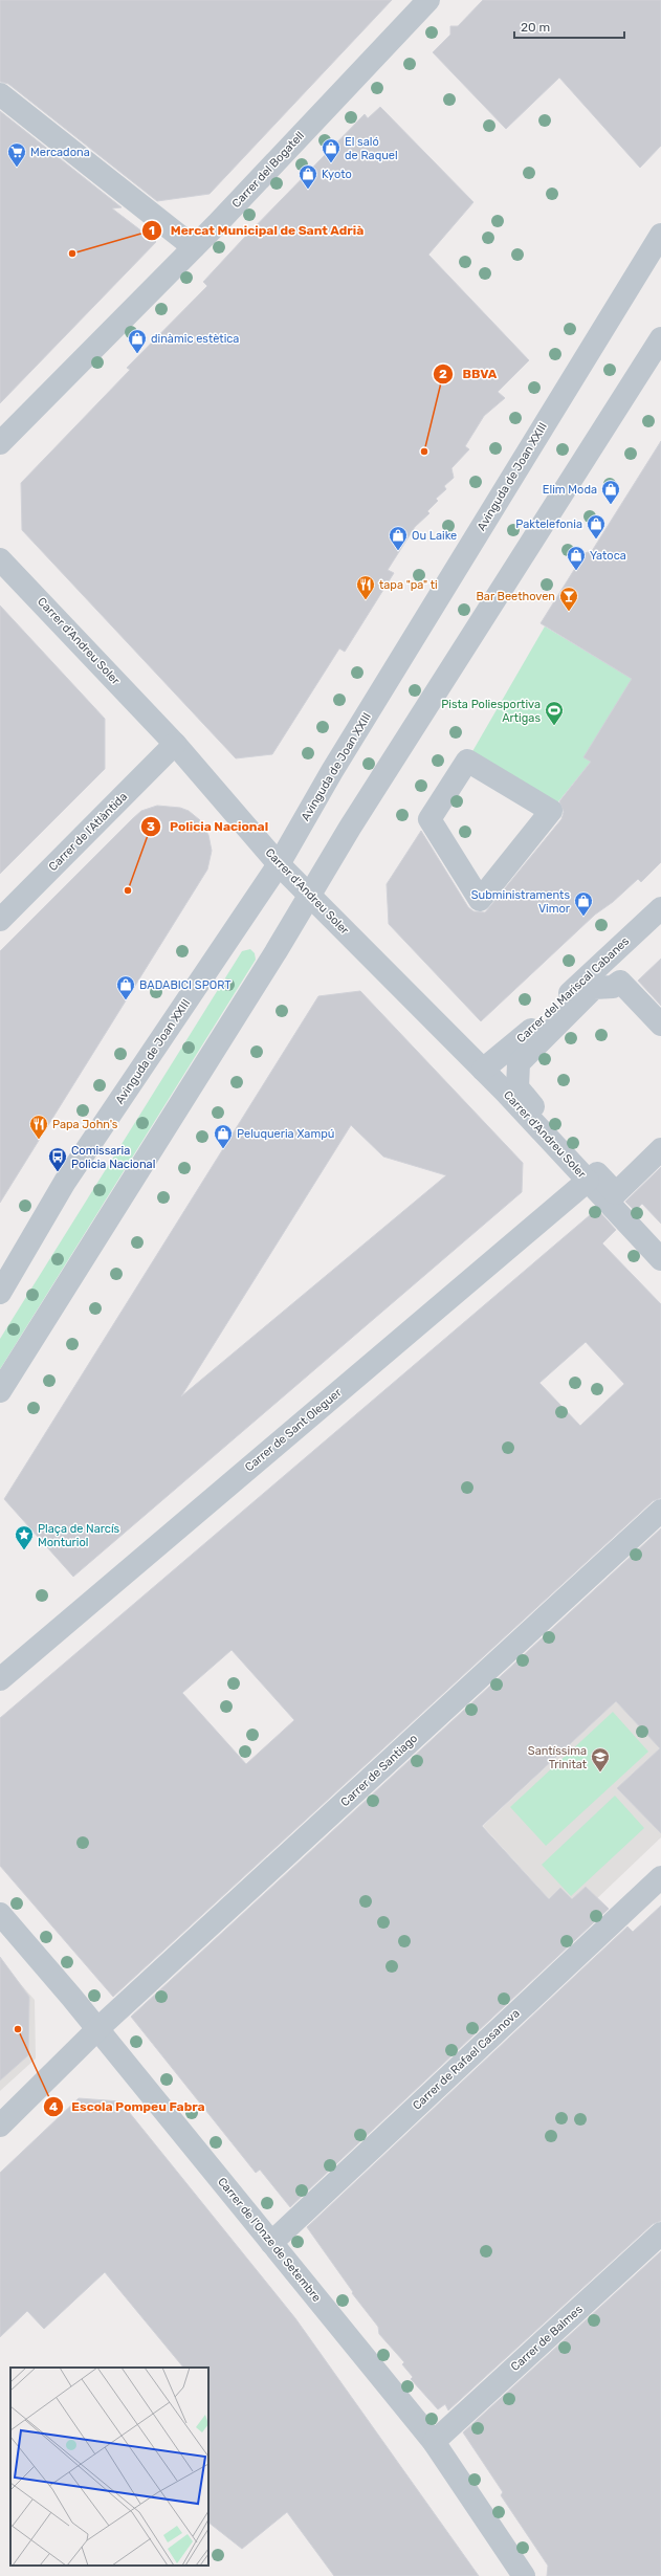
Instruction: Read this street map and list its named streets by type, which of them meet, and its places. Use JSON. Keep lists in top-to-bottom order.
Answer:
{
  "streets": {
    "street": [
      "Carrer del Bogatell",
      "Avinguda de Joan XXIII",
      "Carrer d'Andreu Soler",
      "Carrer de l'Atlàntida",
      "Carrer del Mariscal Cabanes",
      "Carrer de Sant Oleguer",
      "Carrer de Santiago",
      "Carrer de Rafael Casanova",
      "Carrer de l'Onze de Setembre",
      "Carrer de Balmes"
    ]
  },
  "crossings": [
    ["Avinguda de Joan XXIII", "Carrer d'Andreu Soler"],
    ["Carrer d'Andreu Soler", "Carrer de l'Atlàntida"],
    ["Carrer d'Andreu Soler", "Carrer del Mariscal Cabanes"],
    ["Carrer d'Andreu Soler", "Carrer de Sant Oleguer"],
    ["Carrer de Santiago", "Carrer de l'Onze de Setembre"],
    ["Carrer de Rafael Casanova", "Carrer de l'Onze de Setembre"],
    ["Carrer de l'Onze de Setembre", "Carrer de Balmes"]
  ],
  "places": {
    "shop": [
      "El saló de Raquel",
      "Kyoto",
      "dinàmic estètica",
      "Elim Moda",
      "Paktelefonia",
      "Ou Laike",
      "Yatoca",
      "Subministraments Vimor",
      "BADABICI SPORT",
      "Peluqueria Xampú"
    ],
    "supermarket": ["Mercadona"],
    "other": [
      "Mercat Municipal de Sant Adrià",
      "BBVA",
      "Policia Nacional",
      "Escola Pompeu Fabra"
    ],
    "restaurant": ["tapa \"pa\" ti", "Papa John's"],
    "bar": ["Bar Beethoven"],
    "sports": ["Pista Poliesportiva Artigas"],
    "bus stop": ["Comissaria Policia Nacional"],
    "place": ["Plaça de Narcís Monturiol"],
    "school or university": ["Santíssima Trinitat"]
  },
  "scale_bar": "20 m"
}
